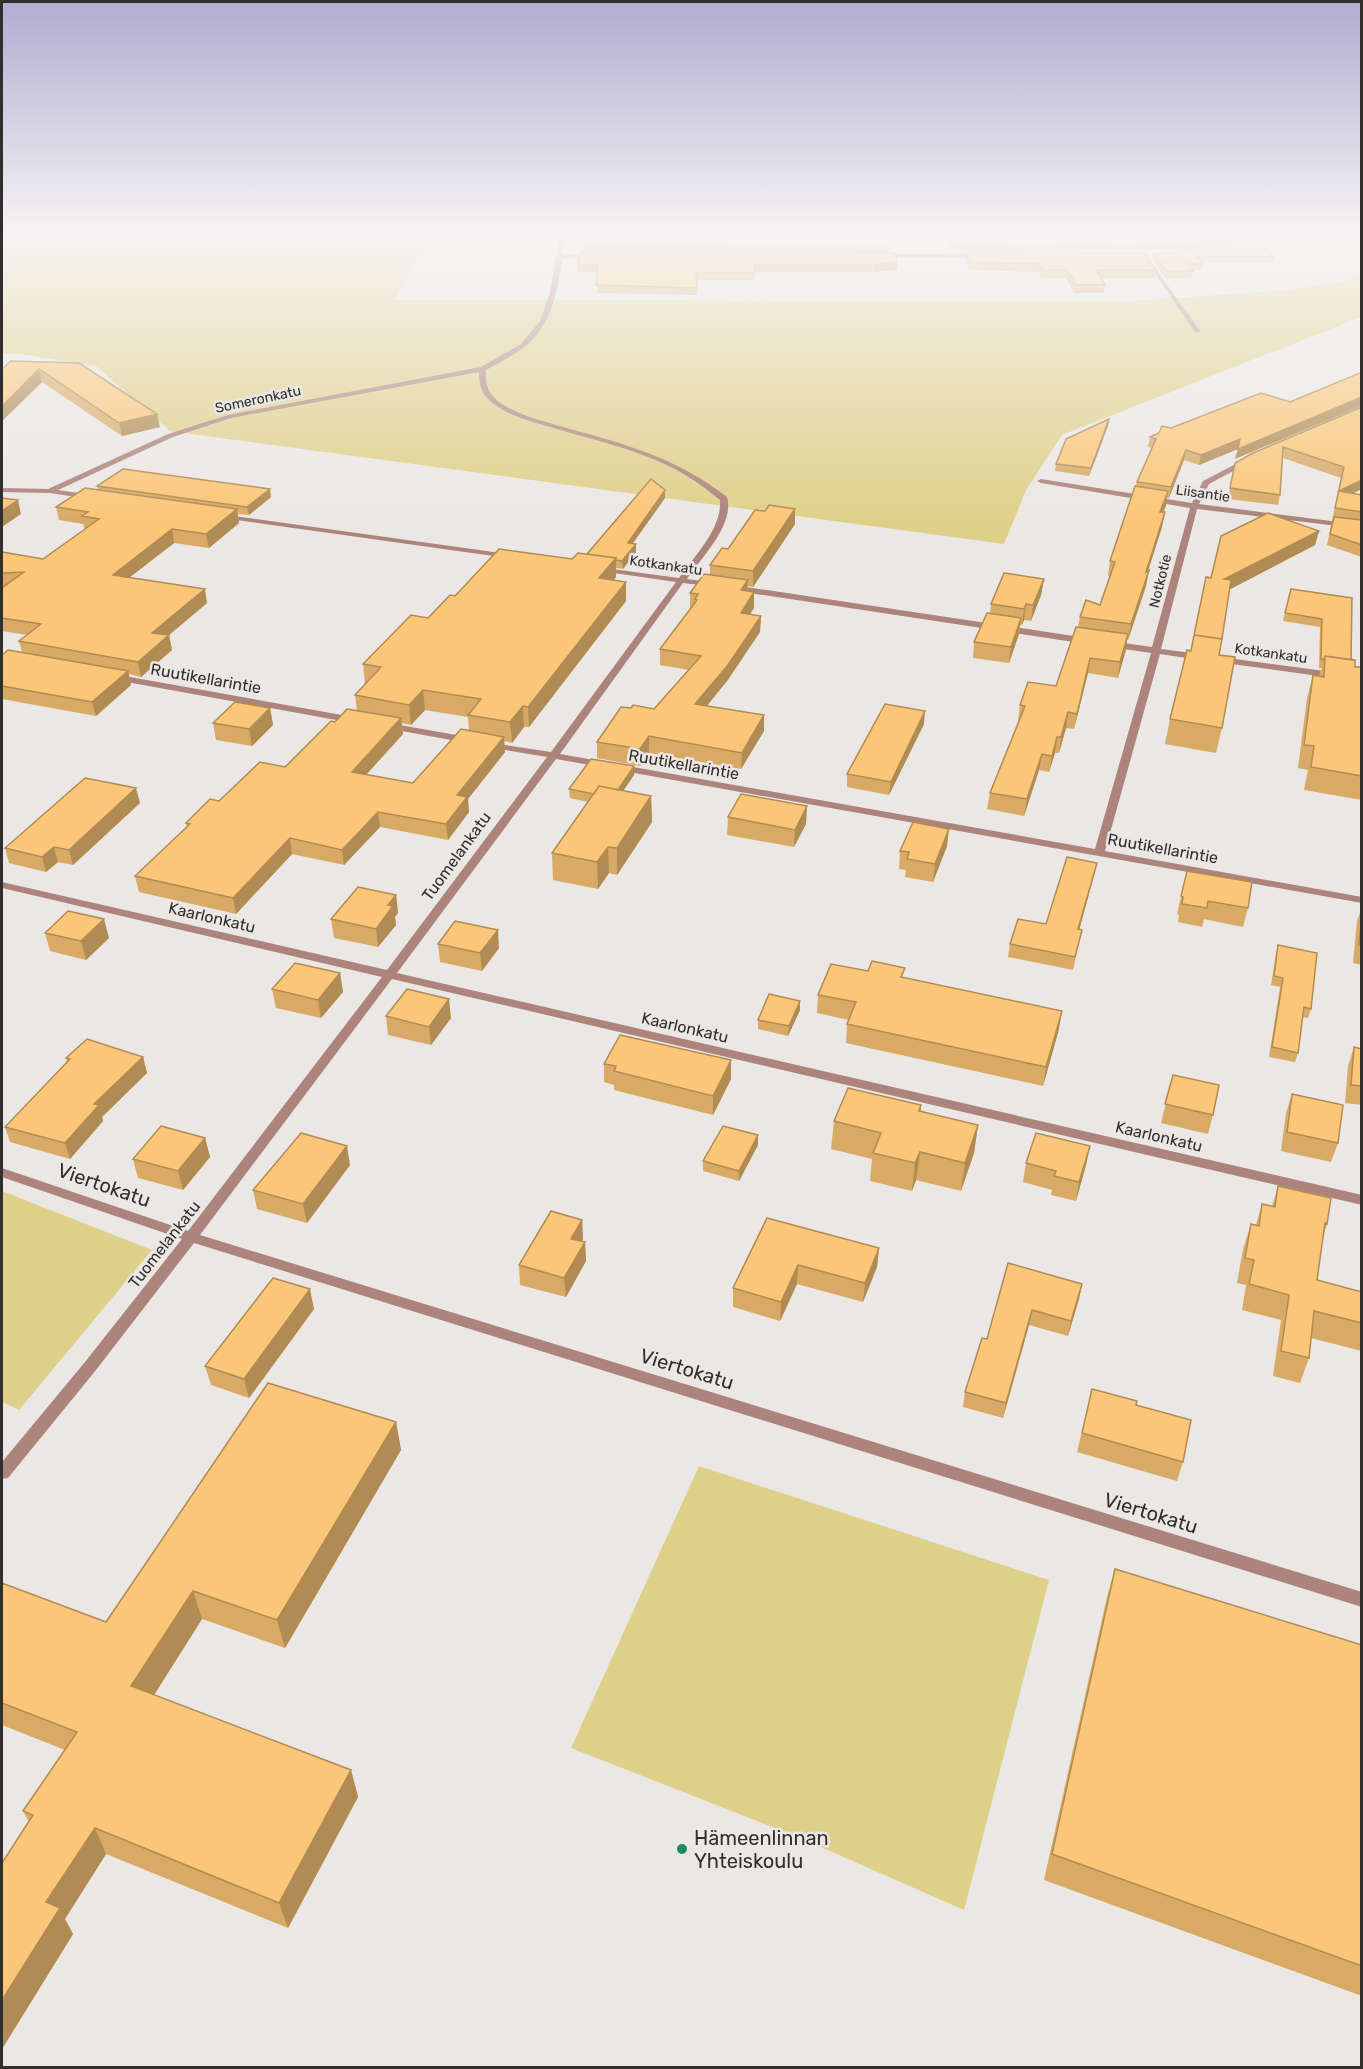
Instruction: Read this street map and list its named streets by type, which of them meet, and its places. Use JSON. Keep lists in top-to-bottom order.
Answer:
{
  "streets": {
    "street": [
      "Someronkatu",
      "Liisantie",
      "Kotkankatu",
      "Notkotie",
      "Ruutikellarintie",
      "Tuomelankatu",
      "Kaarlonkatu",
      "Viertokatu"
    ]
  },
  "crossings": [
    ["Someronkatu", "Tuomelankatu"],
    ["Liisantie", "Notkotie"],
    ["Kotkankatu", "Notkotie"],
    ["Kotkankatu", "Tuomelankatu"],
    ["Notkotie", "Ruutikellarintie"],
    ["Ruutikellarintie", "Tuomelankatu"],
    ["Tuomelankatu", "Kaarlonkatu"],
    ["Tuomelankatu", "Viertokatu"]
  ],
  "places": ["Hämeenlinnan Yhteiskoulu"]
}
